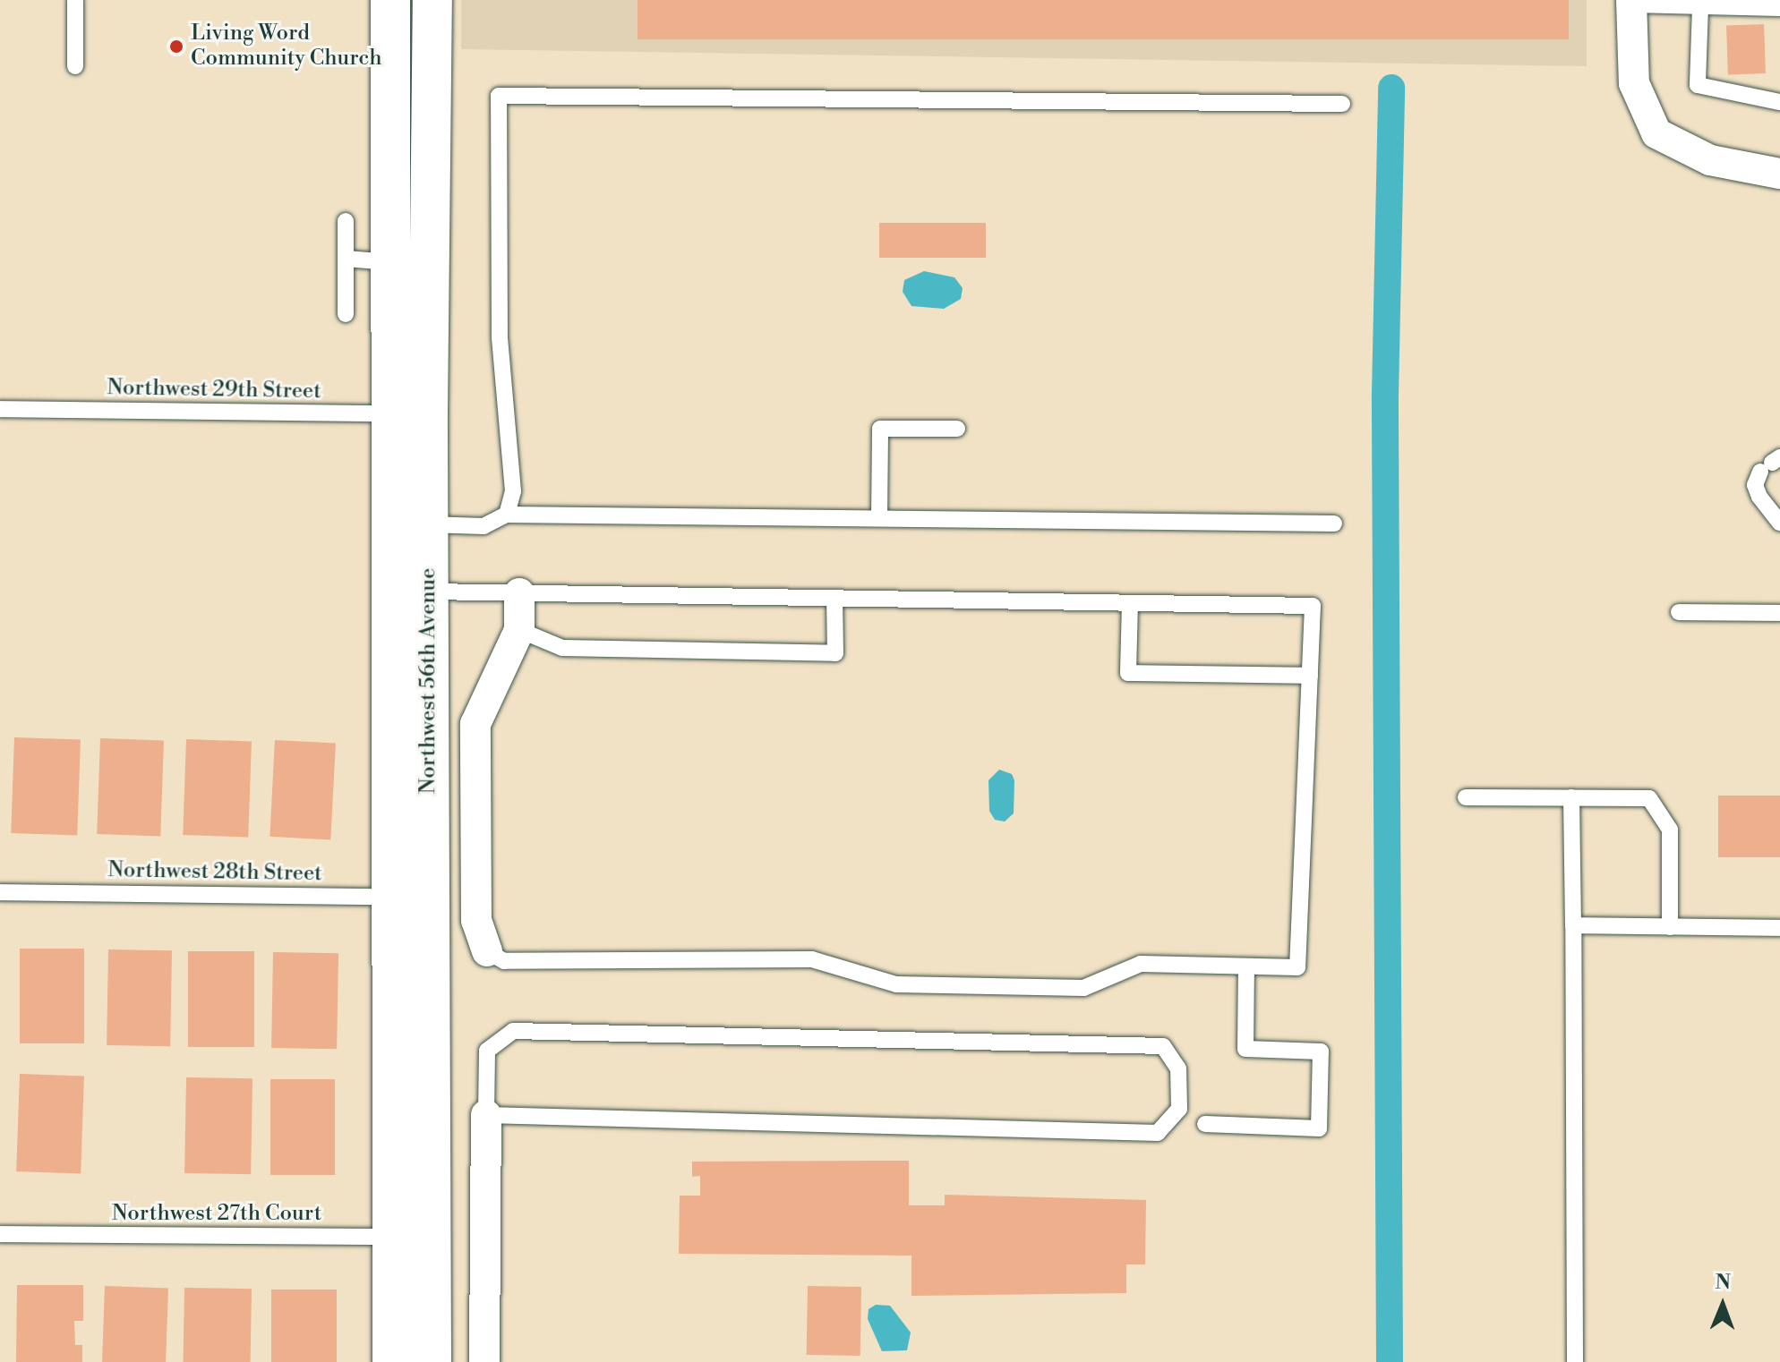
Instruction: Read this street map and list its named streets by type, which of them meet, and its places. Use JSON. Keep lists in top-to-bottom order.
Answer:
{
  "streets": {
    "street": ["Northwest 56th Avenue"],
    "lane": ["Northwest 29th Street", "Northwest 28th Street", "Northwest 27th Court"]
  },
  "crossings": [
    ["Northwest 29th Street", "Northwest 56th Avenue"],
    ["Northwest 56th Avenue", "Northwest 28th Street"],
    ["Northwest 56th Avenue", "Northwest 27th Court"]
  ],
  "places": ["Living Word Community Church"],
  "north": "top"
}
